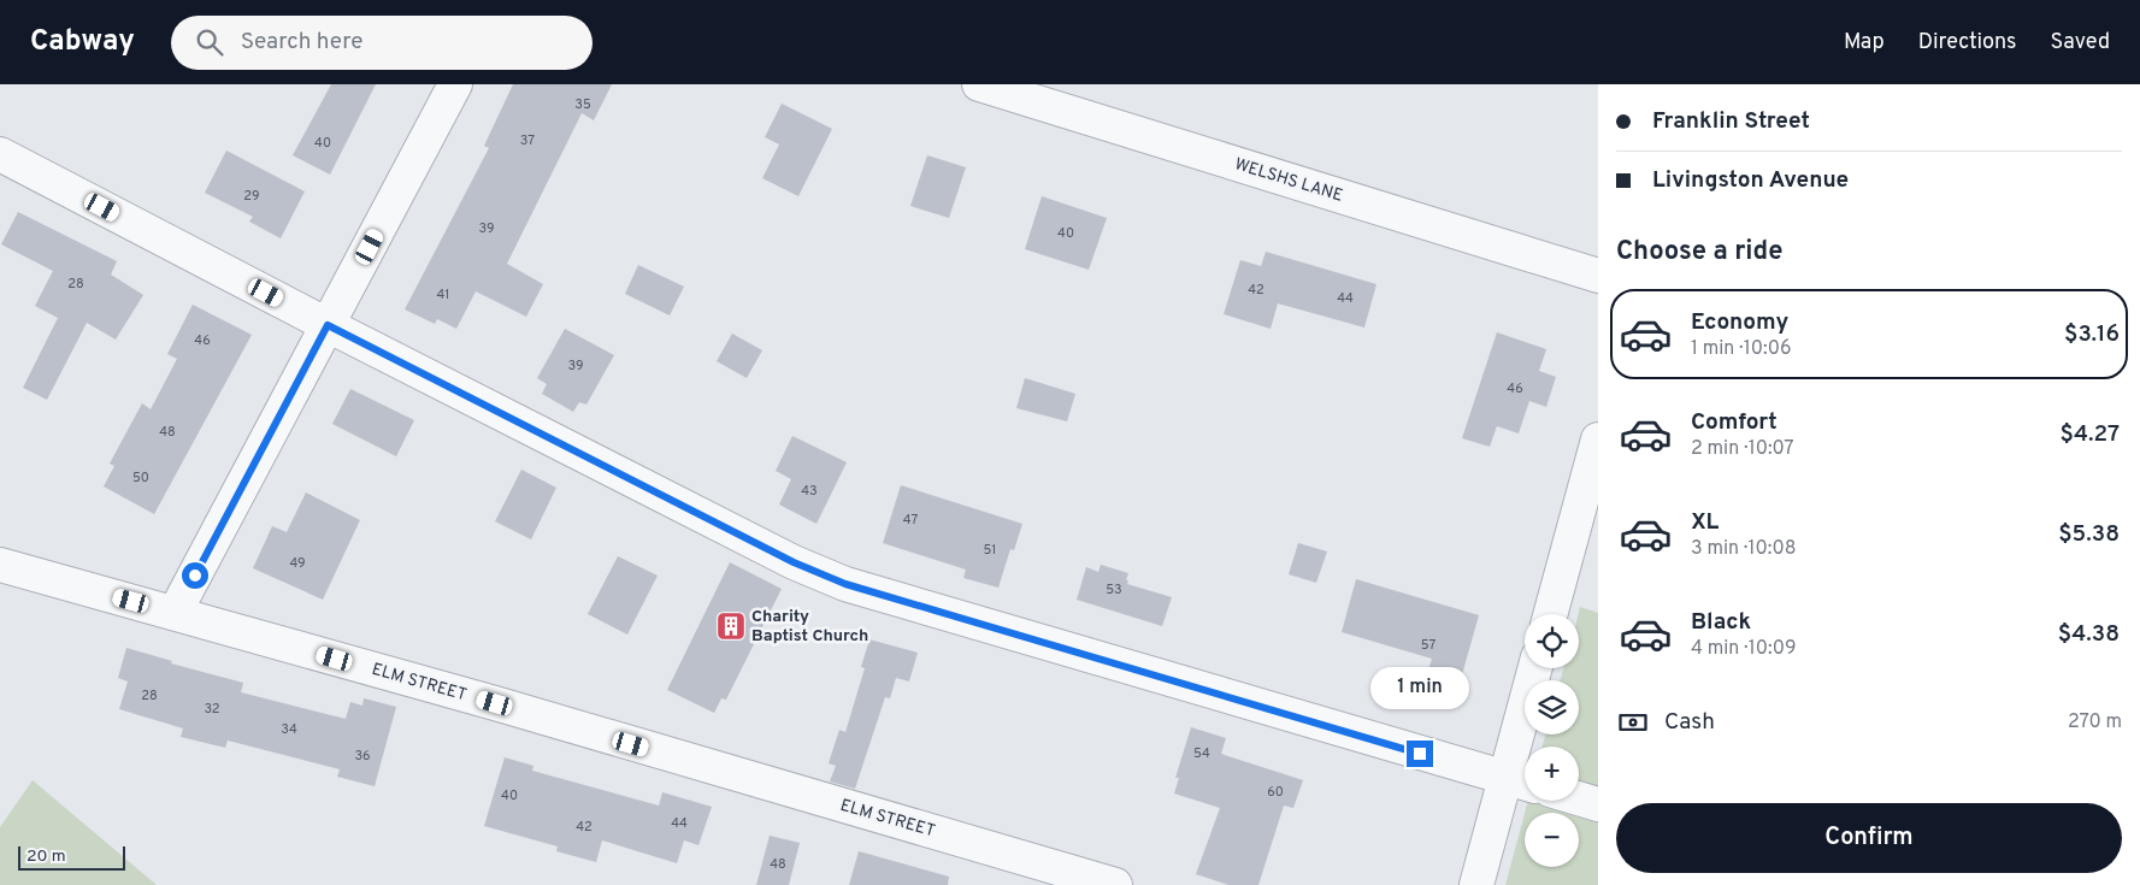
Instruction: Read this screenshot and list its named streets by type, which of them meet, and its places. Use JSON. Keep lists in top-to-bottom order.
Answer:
{
  "streets": {
    "street": ["WELSHS LANE", "ELM STREET"]
  },
  "places": {
    "building": ["Charity Baptist Church"]
  },
  "house_numbers": [
    "35",
    "37",
    "40",
    "29",
    "39",
    "40",
    "28",
    "42",
    "41",
    "44",
    "46",
    "39",
    "46",
    "48",
    "50",
    "43",
    "47",
    "51",
    "49",
    "53",
    "57",
    "28",
    "32",
    "34",
    "54",
    "36",
    "60",
    "40",
    "44",
    "42",
    "48"
  ],
  "scale_bar": "20 m",
  "page": {
    "header": "Cabway",
    "search": "Search here",
    "nav": ["Map", "Directions", "Saved"],
    "banner": ["Franklin Street", "Livingston Avenue"],
    "heading": "Choose a ride",
    "list": [
      {
        "name": "Economy",
        "note": "1 min · 10:06",
        "value": "$3.16"
      },
      {
        "name": "Comfort",
        "note": "2 min · 10:07",
        "value": "$4.27"
      },
      {
        "name": "XL",
        "note": "3 min · 10:08",
        "value": "$5.38"
      },
      {
        "name": "Black",
        "note": "4 min · 10:09",
        "value": "$4.38"
      }
    ],
    "map_buttons": ["+", "−"],
    "bubble": "1 min",
    "pay": ["Cash", "270 m"],
    "buttons": "Confirm",
    "scale": "20 m"
  }
}
